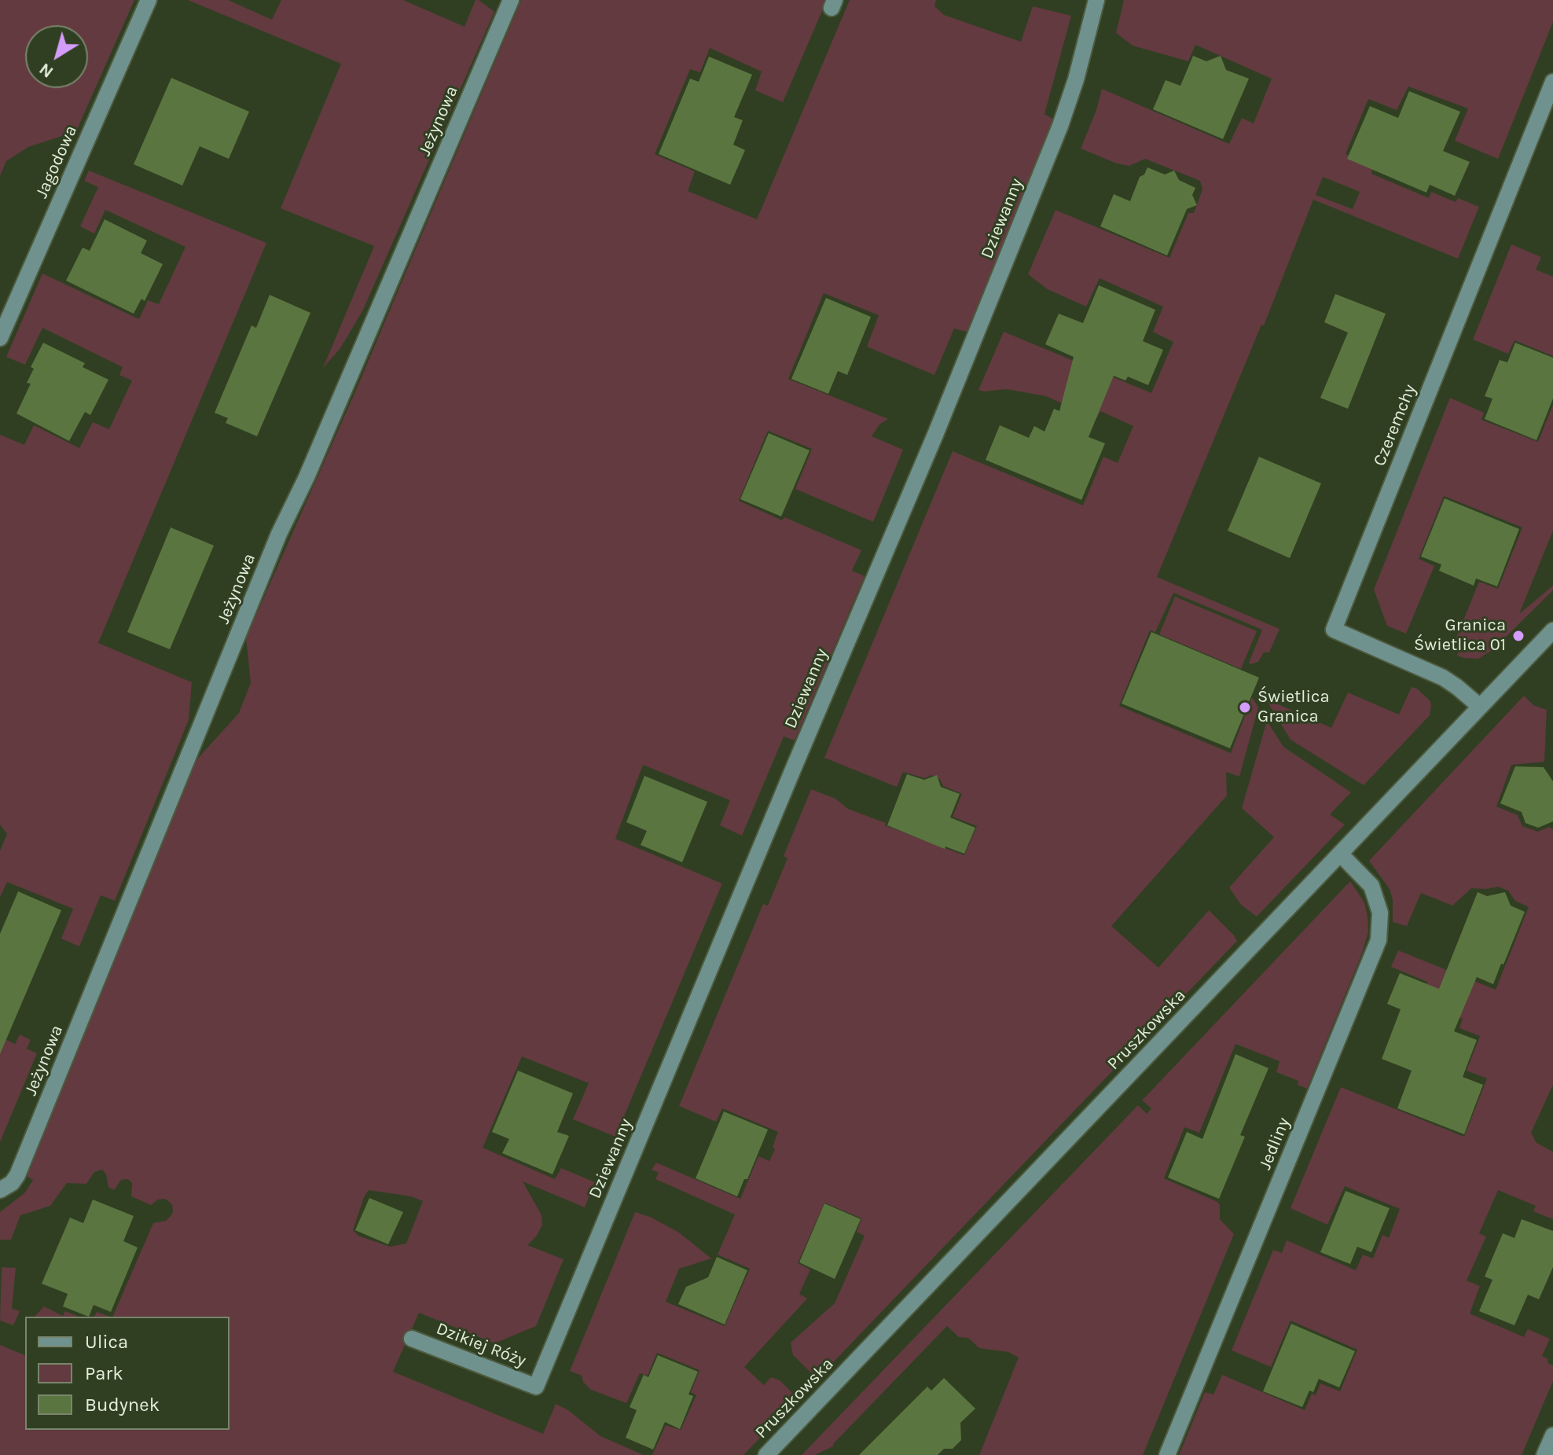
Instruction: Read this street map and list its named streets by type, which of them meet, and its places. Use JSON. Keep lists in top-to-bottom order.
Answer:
{
  "streets": {
    "street": [
      "Jeżynowa",
      "Jagodowa",
      "Dziewanny",
      "Czeremchy",
      "Pruszkowska",
      "Jedliny",
      "Dzikiej Róży"
    ]
  },
  "crossings": [
    ["Dziewanny", "Dzikiej Róży"],
    ["Czeremchy", "Pruszkowska"],
    ["Pruszkowska", "Jedliny"]
  ],
  "places": ["Granica Świetlica 01", "Świetlica Granica"],
  "legend": ["Ulica", "Park", "Budynek"],
  "north": "bottom left"
}
